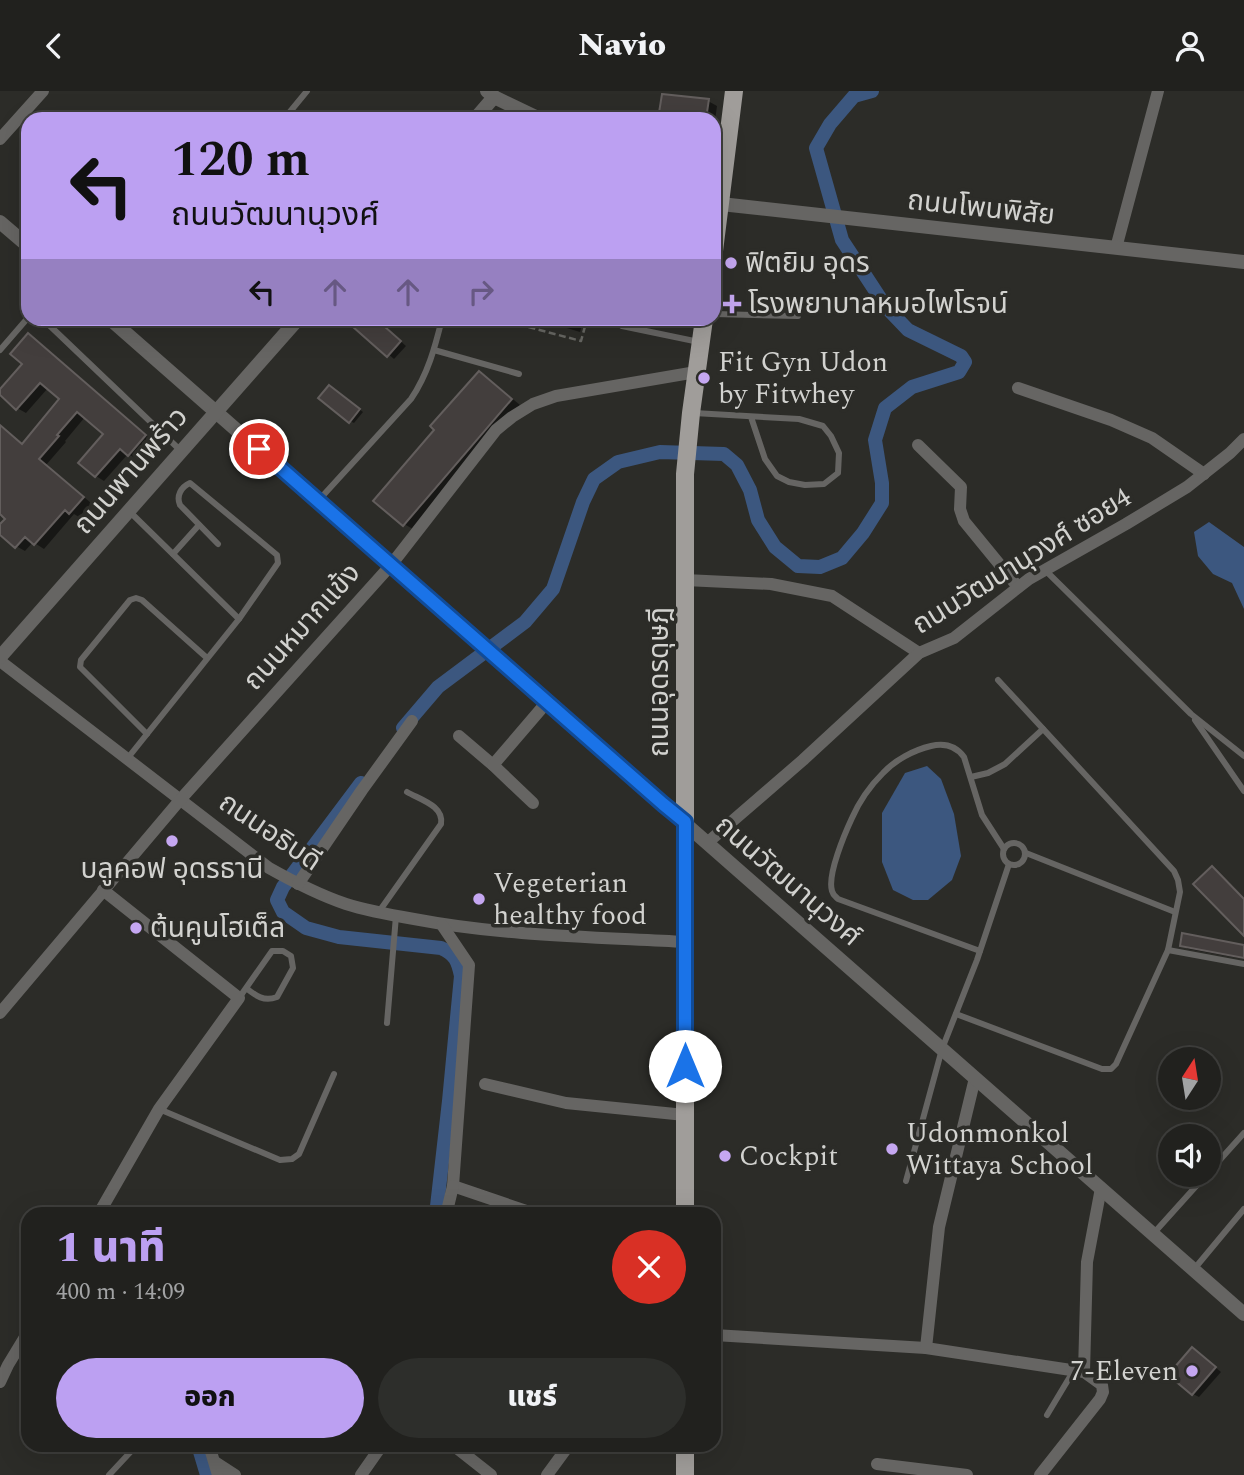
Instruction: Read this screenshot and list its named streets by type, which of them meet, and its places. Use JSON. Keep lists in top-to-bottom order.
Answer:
{
  "streets": {
    "main road": ["ถนนอุดรดุษฎี"],
    "street": [
      "ถนนโพนพิสัย",
      "ถนนพานพร้าว",
      "ถนนวัฒนานุวงศ์ ซอย4",
      "ถนนหมากแข้ง",
      "ถนนอธิบดี",
      "ถนนวัฒนานุวงศ์"
    ]
  },
  "crossings": [
    ["ถนนพานพร้าว", "ถนนอธิบดี"],
    ["ถนนพานพร้าว", "ถนนวัฒนานุวงศ์"],
    ["ถนนวัฒนานุวงศ์ ซอย4", "ถนนวัฒนานุวงศ์"],
    ["ถนนหมากแข้ง", "ถนนอุดรดุษฎี"],
    ["ถนนหมากแข้ง", "ถนนอธิบดี"],
    ["ถนนหมากแข้ง", "ถนนวัฒนานุวงศ์"],
    ["ถนนอุดรดุษฎี", "ถนนอธิบดี"],
    ["ถนนอุดรดุษฎี", "ถนนวัฒนานุวงศ์"]
  ],
  "places": {
    "other": [
      "ฟิตยิม อุดร",
      "Fit Gyn Udon by Fitwhey",
      "บลูคอฟ อุดรธานี",
      "Vegeterian healthy food",
      "ต้นคูนโฮเต็ล",
      "Udonmonkol Wittaya School",
      "Cockpit",
      "7-Eleven"
    ],
    "health": ["โรงพยาบาลหมอไพโรจน์"]
  },
  "north": "top",
  "page": {
    "header": "Navio",
    "turn": ["120 m", "ถนนวัฒนานุวงศ์"],
    "heading": ["1 นาที", "400 m · 14:09"],
    "buttons": ["ออก", "แชร์"]
  }
}
